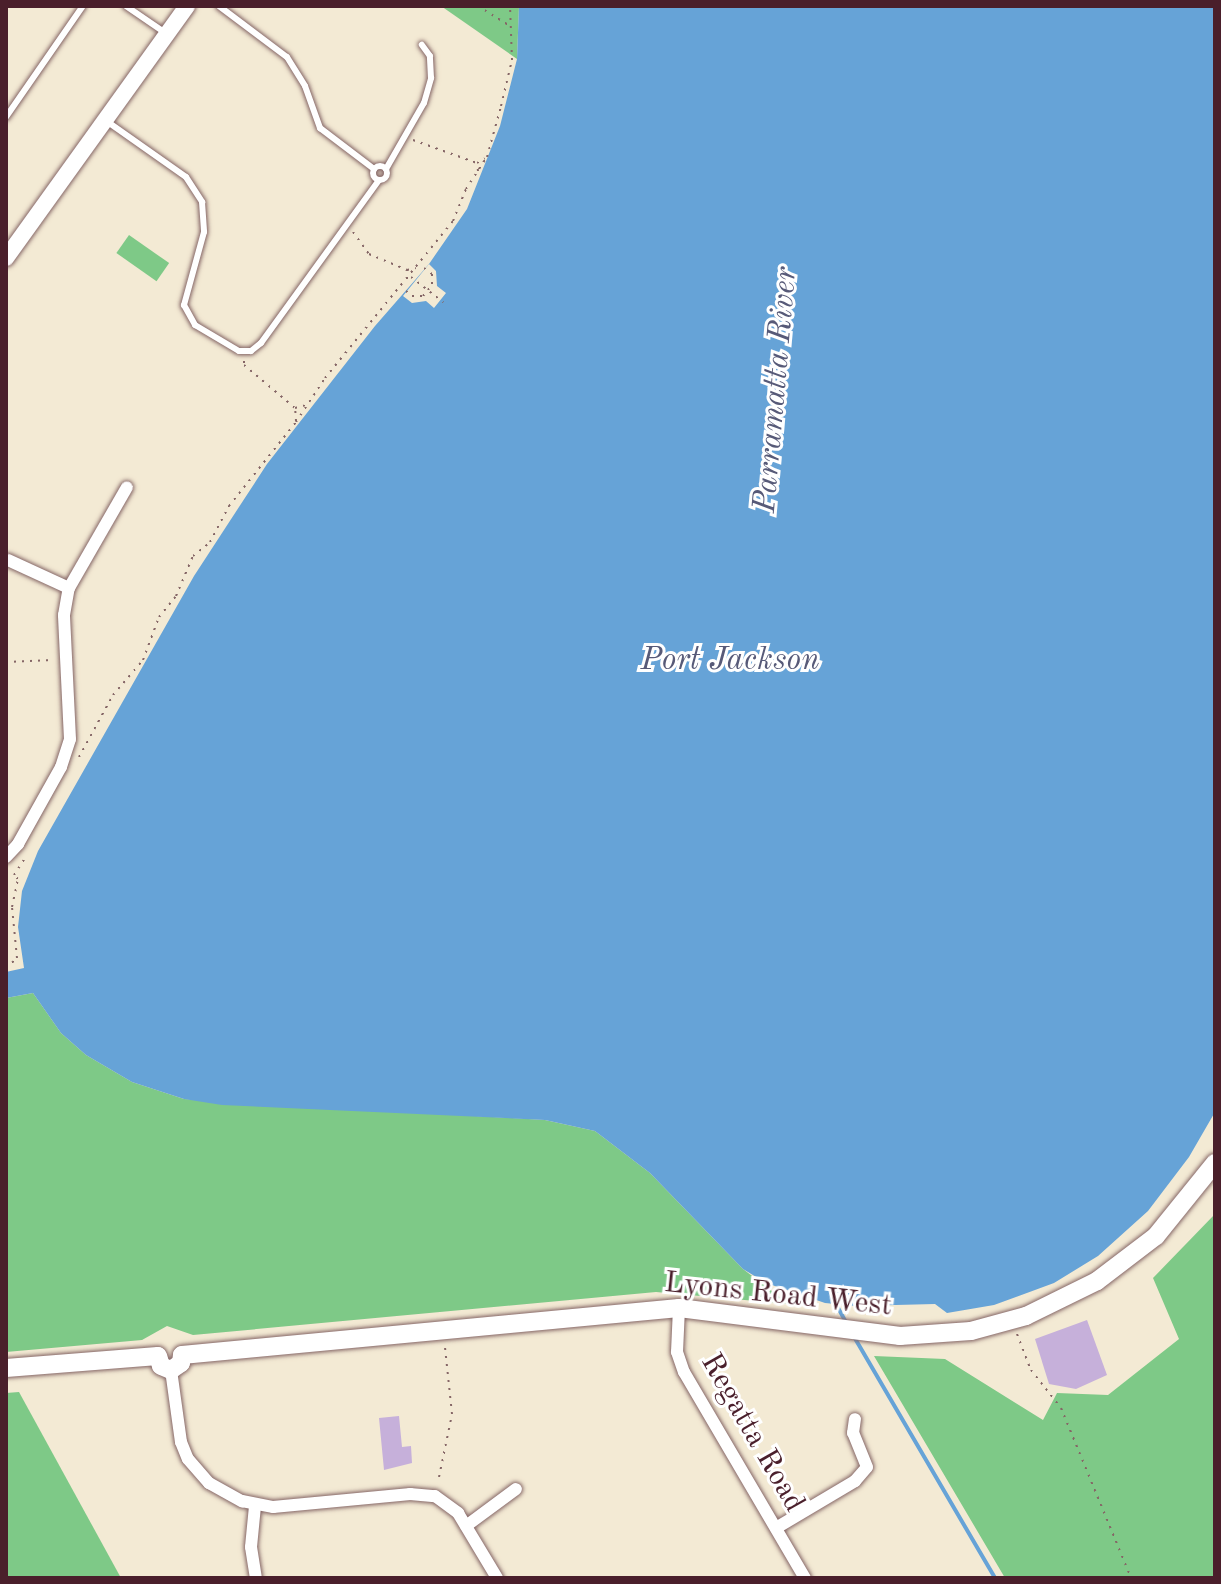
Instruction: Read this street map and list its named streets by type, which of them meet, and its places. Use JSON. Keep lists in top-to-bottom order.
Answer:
{
  "streets": {
    "main road": ["Lyons Road West"],
    "street": ["Regatta Road"]
  },
  "crossings": [
    ["Lyons Road West", "Regatta Road"]
  ],
  "water": ["Parramatta River", "Port Jackson"]
}
